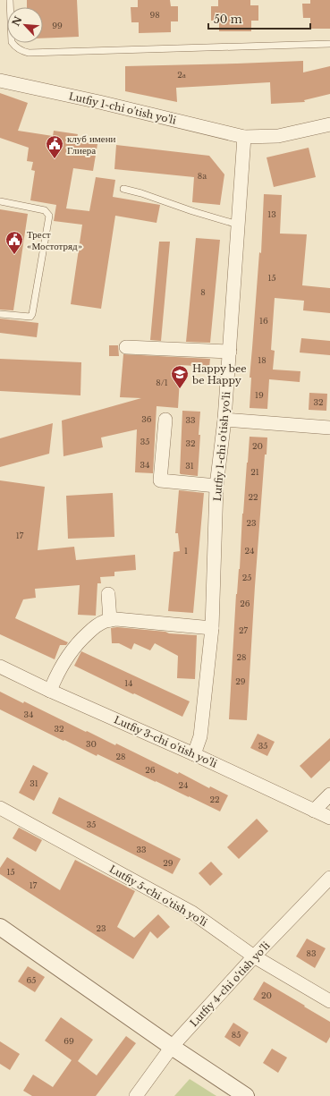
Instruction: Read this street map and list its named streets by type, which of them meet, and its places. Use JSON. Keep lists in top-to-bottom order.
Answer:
{
  "streets": {
    "street": [
      "Lutfiy 1-chi o'tish yo'li",
      "Lutfiy 3-chi o'tish yo'li",
      "Lutfiy 5-chi o'tish yo'li",
      "Lutfiy 4-chi o'tish yo'li"
    ]
  },
  "crossings": [
    ["Lutfiy 1-chi o'tish yo'li", "Lutfiy 3-chi o'tish yo'li"],
    ["Lutfiy 5-chi o'tish yo'li", "Lutfiy 4-chi o'tish yo'li"]
  ],
  "places": {
    "public building": ["клуб имени Глиера", "Трест «Мостотряд»"],
    "school or university": ["Happy bee be Happy"]
  },
  "house_numbers": [
    "98",
    "99",
    "2а",
    "8a",
    "13",
    "15",
    "8",
    "16",
    "18",
    "8/1",
    "19",
    "32",
    "36",
    "33",
    "35",
    "32",
    "20",
    "34",
    "31",
    "21",
    "22",
    "23",
    "17",
    "1",
    "24",
    "25",
    "26",
    "27",
    "28",
    "29",
    "14",
    "34",
    "32",
    "30",
    "35",
    "28",
    "26",
    "31",
    "24",
    "22",
    "35",
    "33",
    "29",
    "15",
    "17",
    "23",
    "83",
    "65",
    "20",
    "85",
    "69"
  ],
  "scale_bar": "50 m",
  "north": "top left"
}
